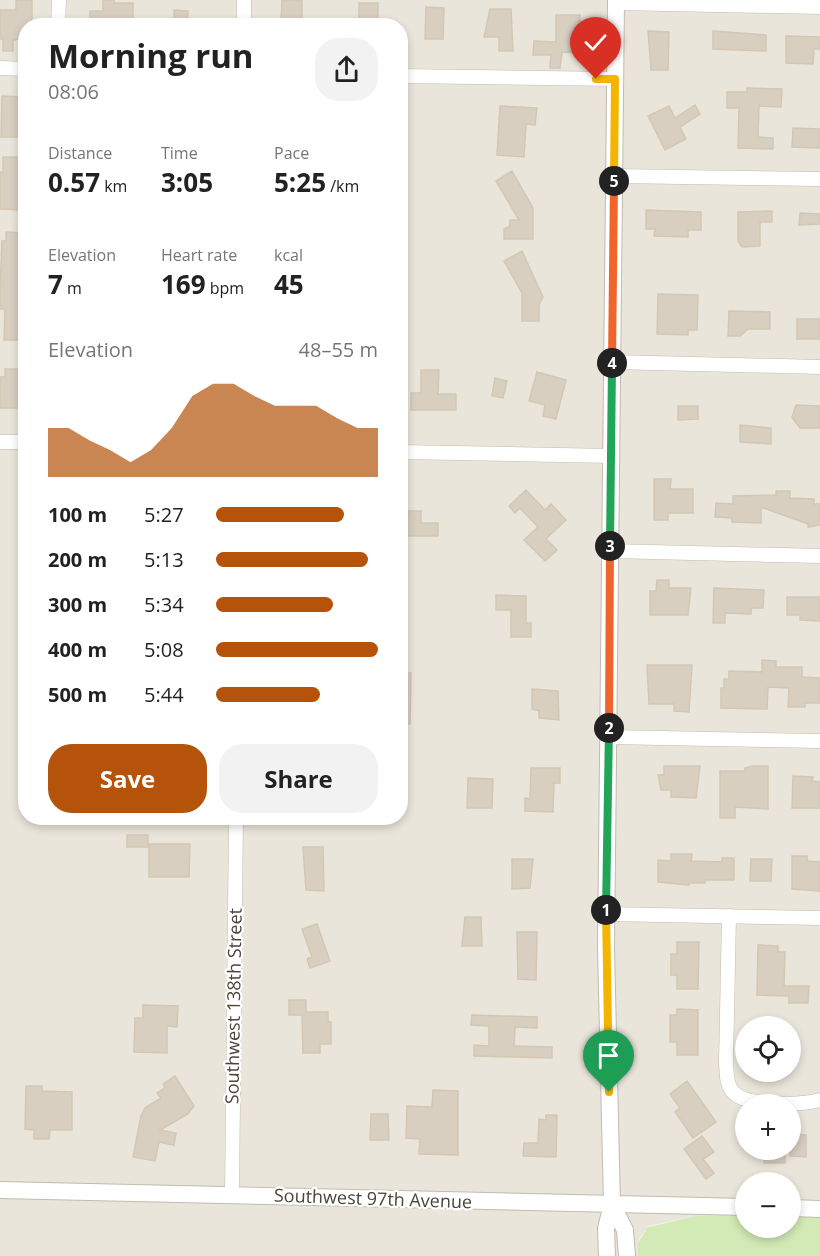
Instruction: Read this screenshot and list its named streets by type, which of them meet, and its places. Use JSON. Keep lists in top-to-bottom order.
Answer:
{
  "streets": {
    "street": ["Southwest 138th Street", "Southwest 97th Avenue"]
  },
  "crossings": [
    ["Southwest 138th Street", "Southwest 97th Avenue"]
  ],
  "page": {
    "heading": ["Morning run", "08:06"],
    "stats": [
      ["Distance", "0.57 km"],
      ["Time", "3:05"],
      ["Pace", "5:25 /km"],
      ["Elevation", "7 m"],
      ["Heart rate", "169 bpm"],
      ["kcal", "45"]
    ],
    "pins": [
      "5",
      "4",
      "3",
      "2",
      "1"
    ],
    "chart": ["Elevation", "48–55 m"],
    "list": [
      {
        "name": "100 m",
        "note": "5:27"
      },
      {
        "name": "200 m",
        "note": "5:13"
      },
      {
        "name": "300 m",
        "note": "5:34"
      },
      {
        "name": "400 m",
        "note": "5:08"
      },
      {
        "name": "500 m",
        "note": "5:44"
      }
    ],
    "buttons": ["Save", "Share"],
    "map_buttons": ["+", "−"]
  }
}
